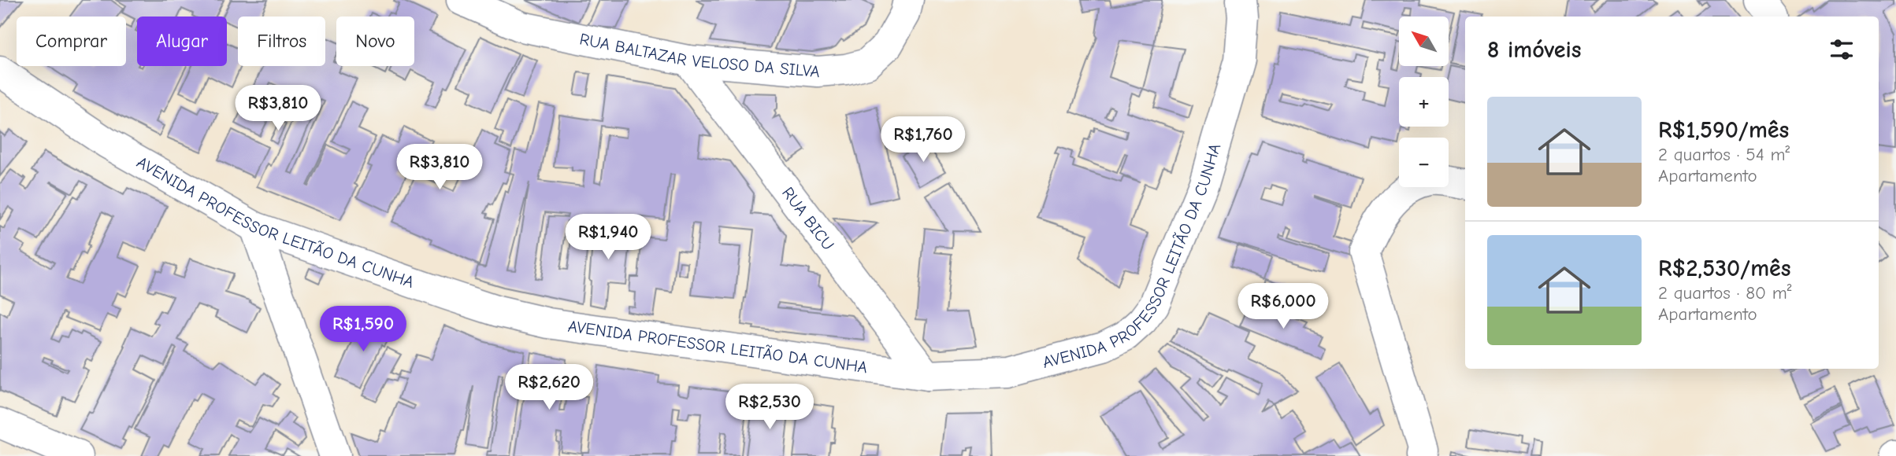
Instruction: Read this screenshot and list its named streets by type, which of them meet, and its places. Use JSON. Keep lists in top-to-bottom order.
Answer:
{
  "streets": {
    "street": ["RUA BALTAZAR VELOSO DA SILVA", "RUA BICU", "AVENIDA PROFESSOR LEITÃO DA CUNHA"]
  },
  "crossings": [
    ["RUA BALTAZAR VELOSO DA SILVA", "RUA BICU"],
    ["RUA BICU", "AVENIDA PROFESSOR LEITÃO DA CUNHA"]
  ],
  "north": "top left",
  "page": {
    "map_buttons": ["+", "−"],
    "chip": [
      "Comprar",
      "Alugar",
      "Filtros",
      "Novo"
    ],
    "heading": "8 imóveis",
    "list": [
      {
        "name": "R$1,590/mês",
        "note": "2 quartos · 54 m² · Apartamento"
      },
      {
        "name": "R$2,530/mês",
        "note": "2 quartos · 80 m² · Apartamento"
      }
    ],
    "price": [
      "R$3,810",
      "R$1,760",
      "R$3,810",
      "R$1,940",
      "R$6,000",
      "R$1,590",
      "R$2,620",
      "R$2,530"
    ]
  }
}
